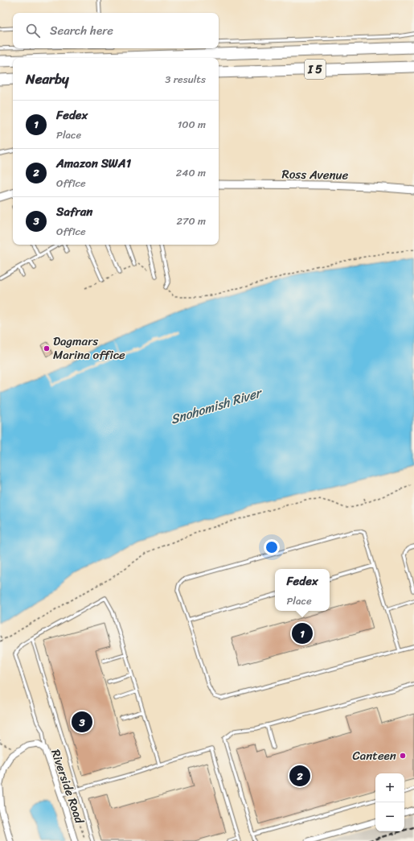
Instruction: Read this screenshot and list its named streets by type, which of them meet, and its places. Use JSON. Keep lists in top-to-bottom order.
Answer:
{
  "streets": {
    "highway": ["I 5"],
    "street": ["Ross Avenue", "Riverside Road"]
  },
  "water": ["Snohomish River"],
  "places": ["Dagmars Marina office", "Canteen"],
  "page": {
    "search": "Search here",
    "heading": ["Nearby", "3 results"],
    "list": [
      {
        "mark": "1",
        "name": "Fedex",
        "note": "Place",
        "value": "100 m"
      },
      {
        "mark": "2",
        "name": "Amazon SWA1",
        "note": "Office",
        "value": "240 m"
      },
      {
        "mark": "3",
        "name": "Safran",
        "note": "Office",
        "value": "270 m"
      }
    ],
    "popup": ["Fedex", "Place"],
    "pins": ["1", "3", "2"],
    "map_buttons": ["+", "−"]
  }
}
